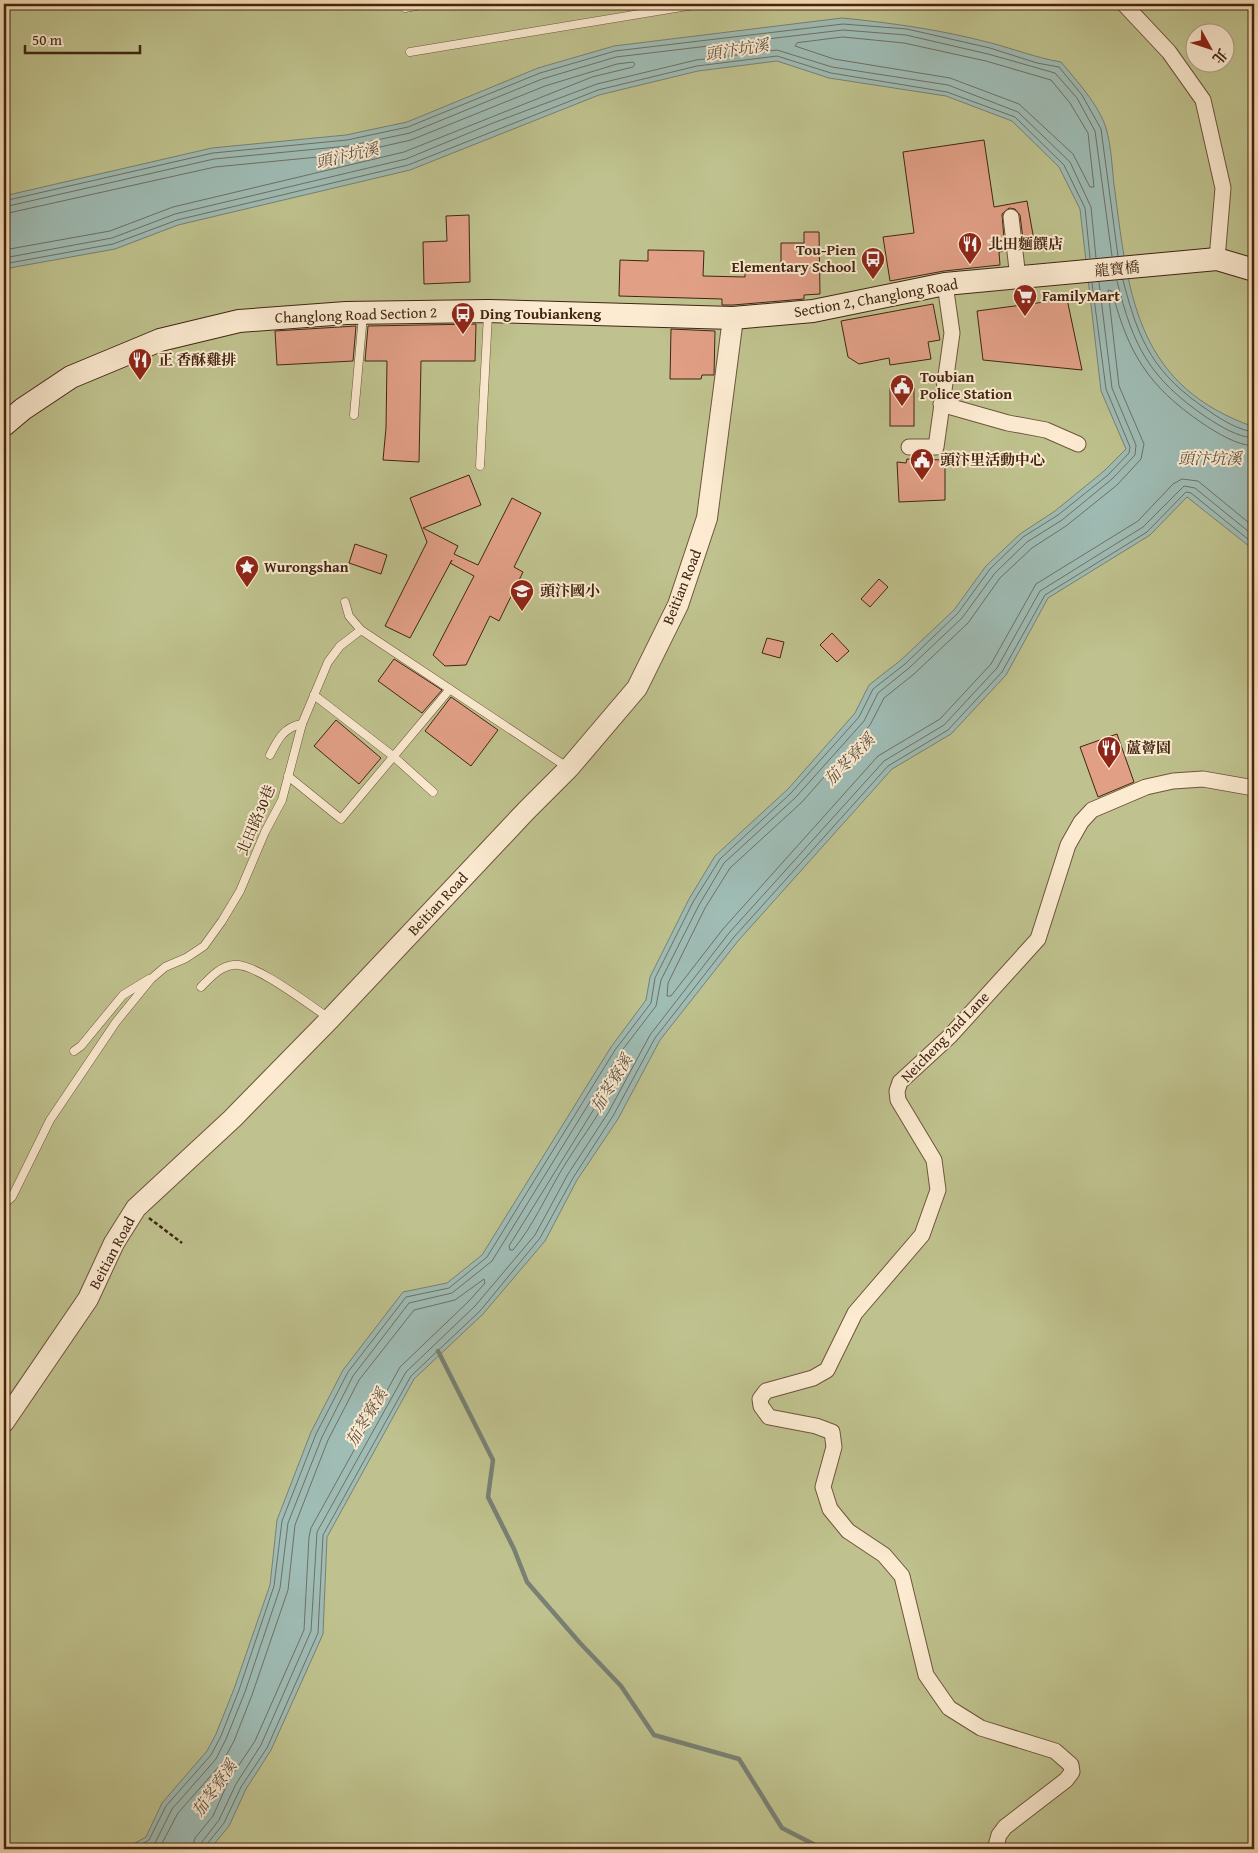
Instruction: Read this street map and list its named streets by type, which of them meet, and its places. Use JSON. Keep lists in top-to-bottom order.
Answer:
{
  "streets": {
    "main road": ["龍寶橋", "Section 2, Changlong Road", "Changlong Road Section 2"],
    "street": ["Beitian Road", "Neicheng 2nd Lane"],
    "lane": ["北田路30巷"]
  },
  "crossings": [
    ["龍寶橋", "Section 2, Changlong Road"],
    ["Section 2, Changlong Road", "Changlong Road Section 2"],
    ["Section 2, Changlong Road", "Beitian Road"],
    ["Changlong Road Section 2", "Beitian Road"]
  ],
  "water": ["頭汴坑溪", "茄苳寮溪"],
  "places": {
    "restaurant": ["北田麵饌店", "正 香酥雞排", "蘆薈園"],
    "bus stop": ["Tou-Pien Elementary School", "Ding Toubiankeng"],
    "supermarket": ["FamilyMart"],
    "public building": ["Toubian Police Station", "頭汴里活動中心"],
    "place": ["Wurongshan"],
    "school or university": ["頭汴國小"]
  },
  "scale_bar": "50 m",
  "north": "bottom right"
}
